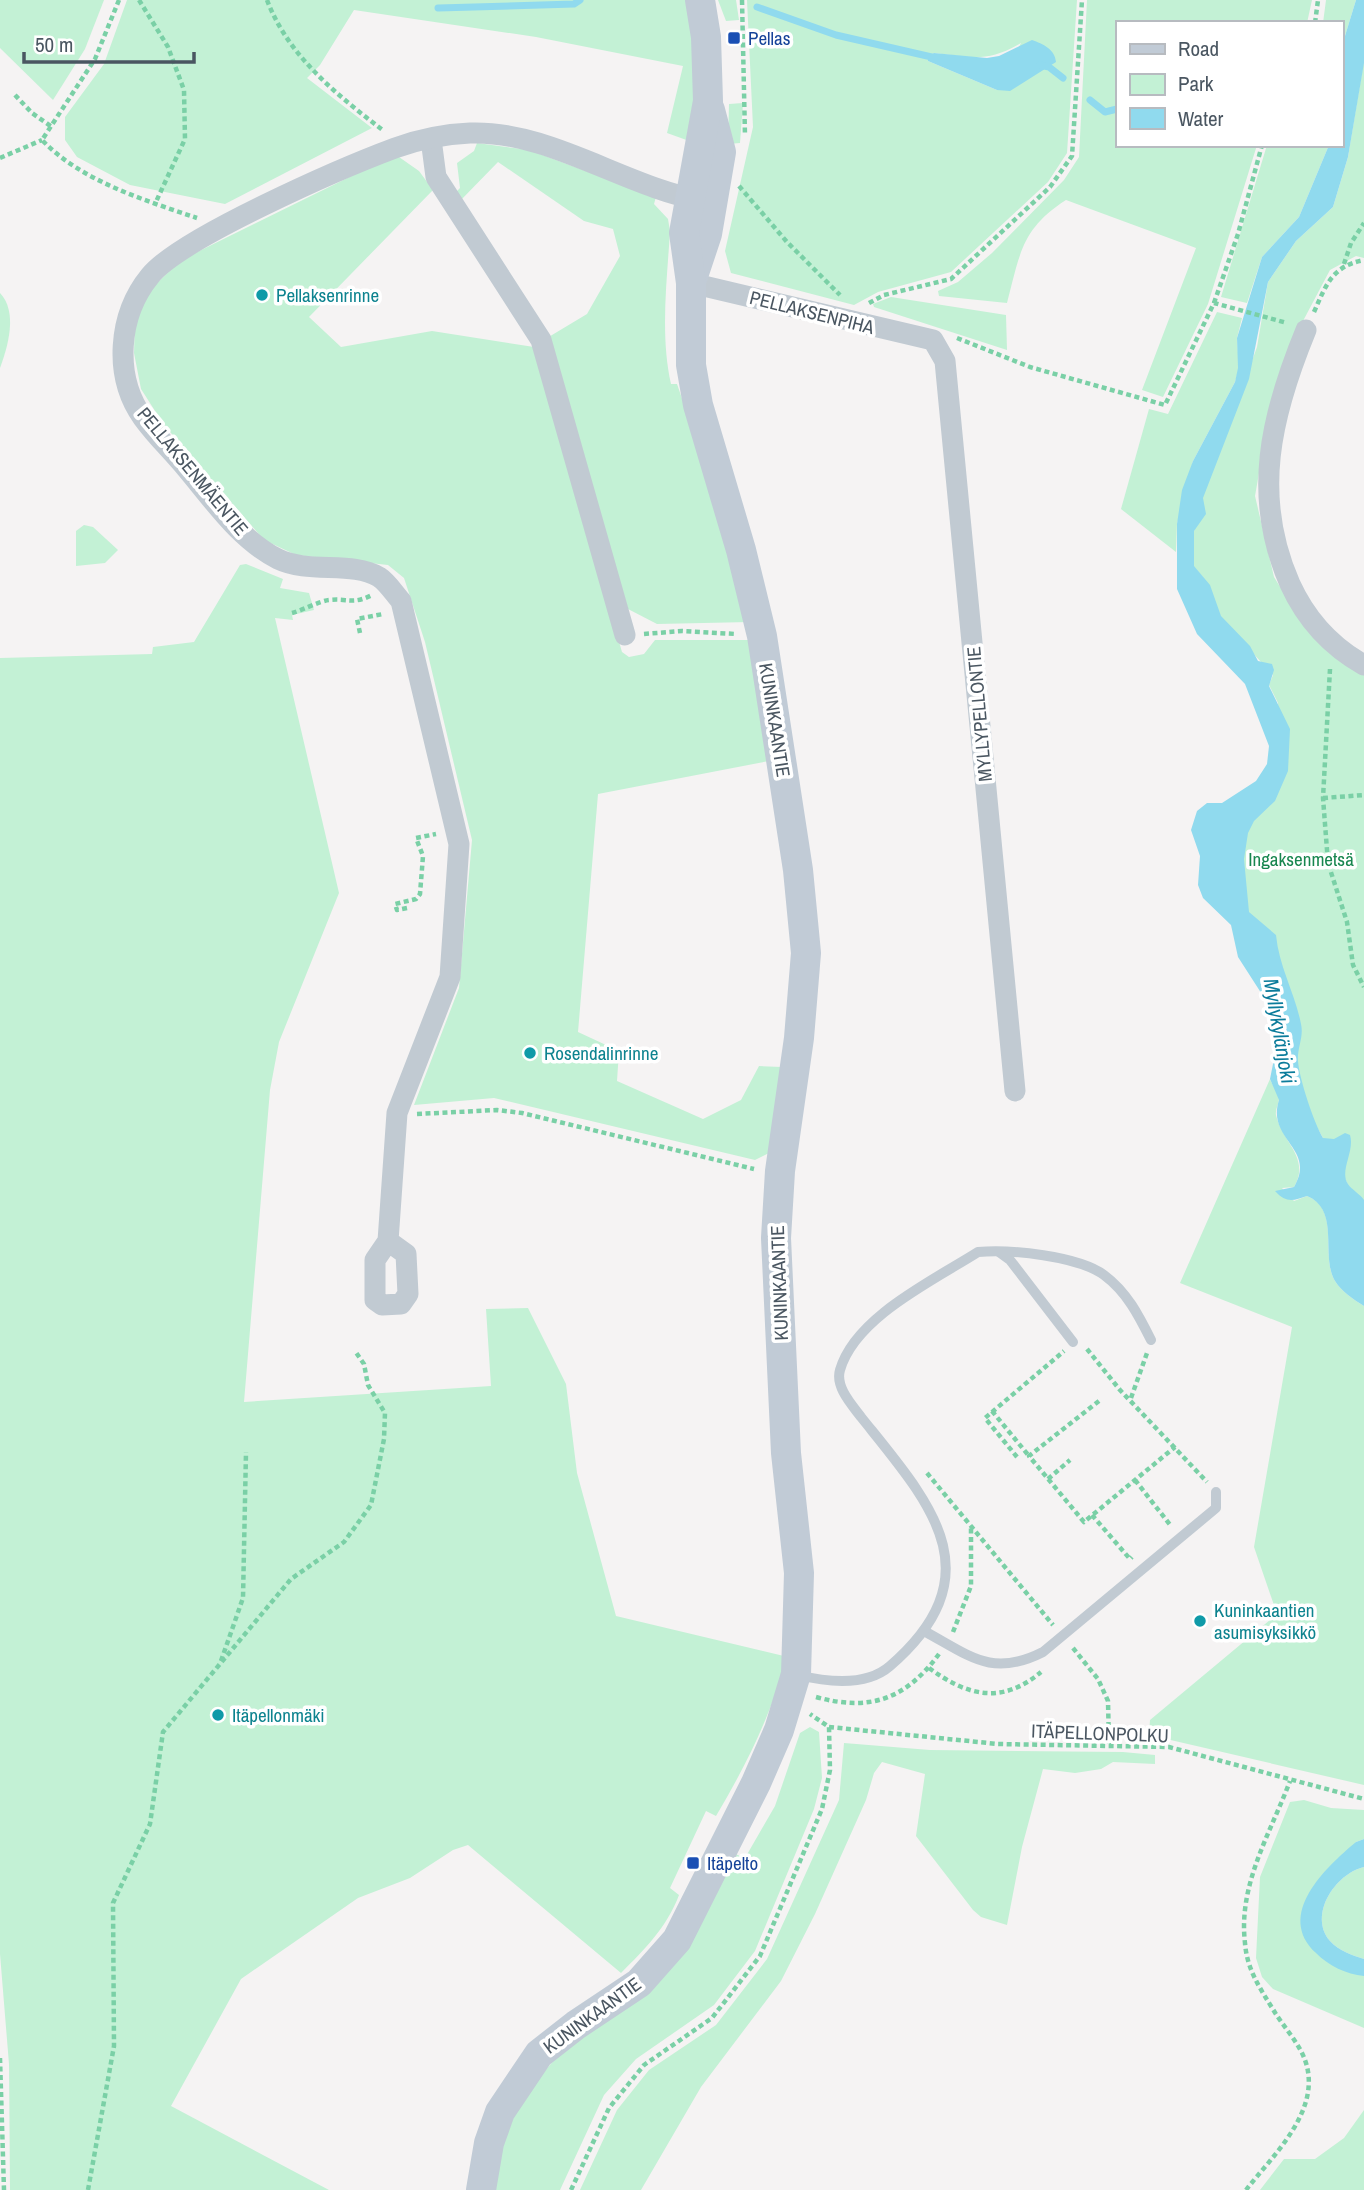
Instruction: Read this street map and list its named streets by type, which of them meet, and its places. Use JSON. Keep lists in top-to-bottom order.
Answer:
{
  "streets": {
    "main road": ["KUNINKAANTIE"],
    "street": ["PELLAKSENPIHA", "PELLAKSENMÄENTIE", "MYLLYPELLONTIE"],
    "path": ["ITÄPELLONPOLKU"]
  },
  "crossings": [
    ["PELLAKSENPIHA", "MYLLYPELLONTIE"],
    ["PELLAKSENPIHA", "KUNINKAANTIE"],
    ["PELLAKSENMÄENTIE", "KUNINKAANTIE"]
  ],
  "water": ["Myllykylänjoki"],
  "parks": ["Ingaksenmetsä"],
  "places": {
    "transit": ["Pellas", "Itäpelto"],
    "other": [
      "Pellaksenrinne",
      "Rosendalinrinne",
      "Kuninkaantien asumisyksikkö",
      "Itäpellonmäki"
    ]
  },
  "legend": ["Road", "Park", "Water"],
  "scale_bar": "50 m"
}
